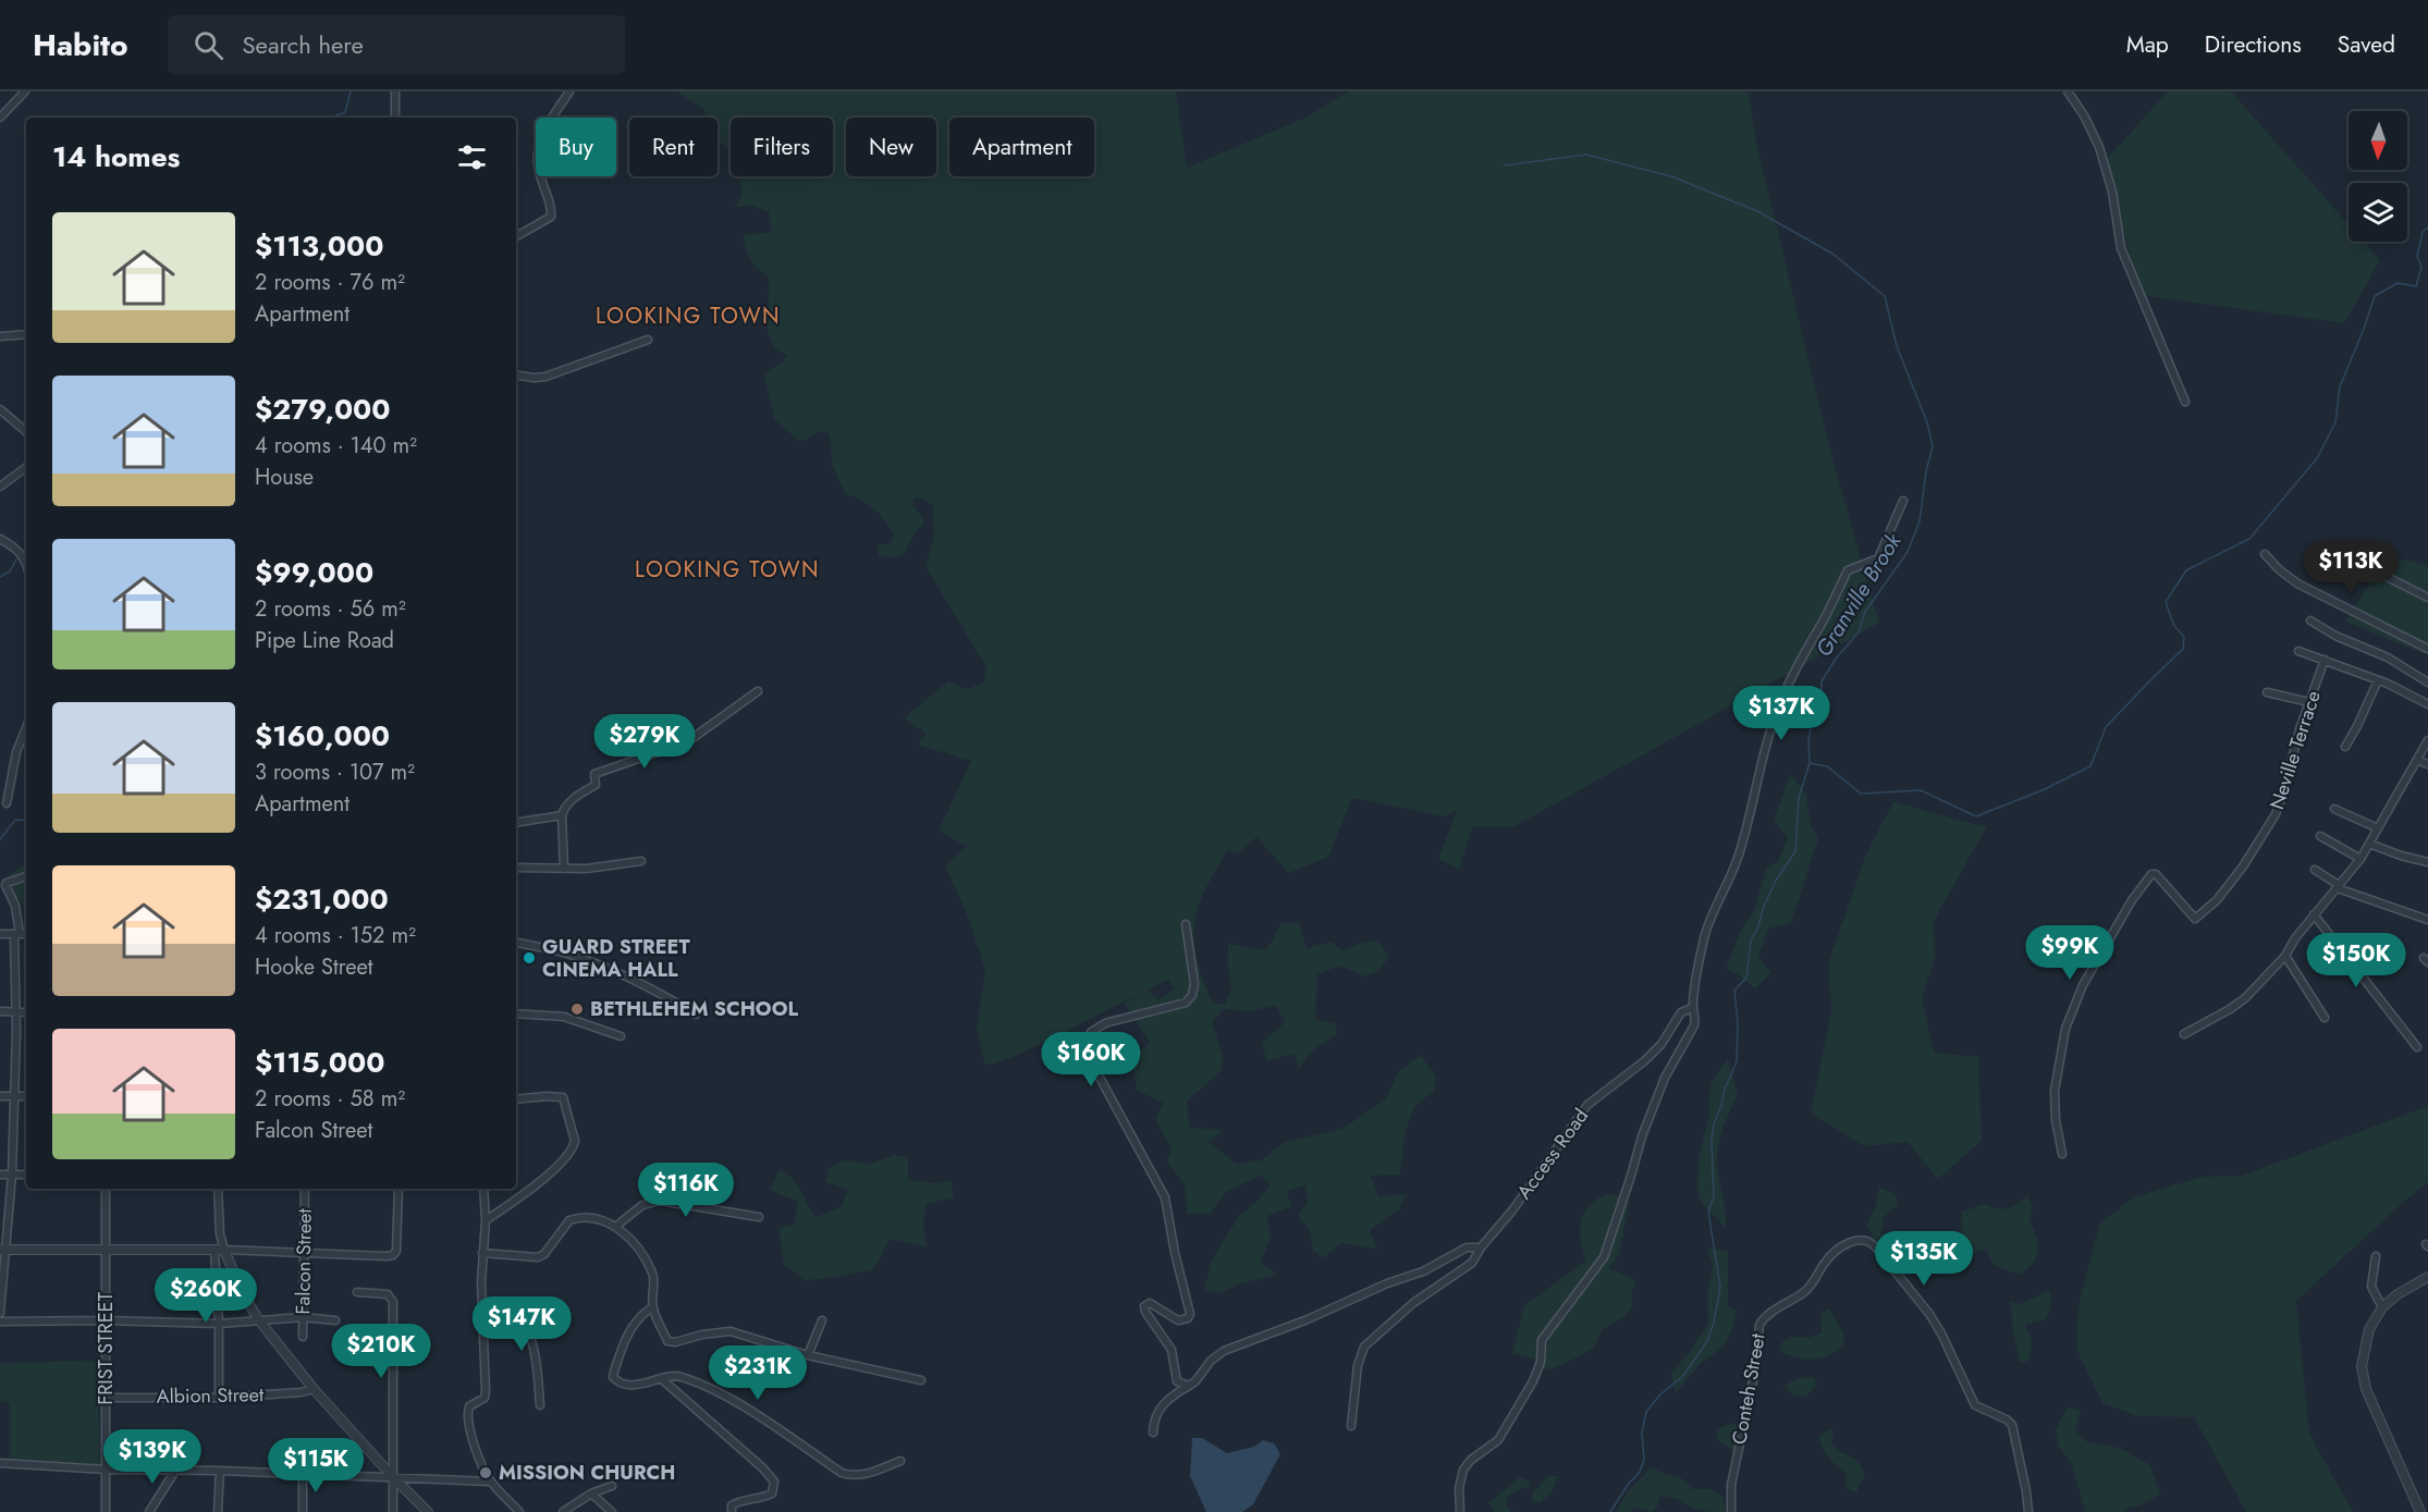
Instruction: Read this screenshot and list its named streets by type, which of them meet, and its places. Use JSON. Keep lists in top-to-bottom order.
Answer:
{
  "streets": {
    "street": [
      "Neville Terrace",
      "Access Road",
      "Falcon Street",
      "FRIST STREET",
      "Conteh Street",
      "Albion Street"
    ]
  },
  "crossings": [
    ["FRIST STREET", "Albion Street"]
  ],
  "districts": ["LOOKING TOWN", "LOOKING TOWN"],
  "water": ["Granville Brook"],
  "places": ["GUARD STREET CINEMA HALL", "BETHLEHEM SCHOOL", "MISSION CHURCH"],
  "north": "bottom",
  "page": {
    "header": "Habito",
    "search": "Search here",
    "nav": ["Map", "Directions", "Saved"],
    "chip": [
      "Buy",
      "Rent",
      "Filters",
      "New",
      "Apartment"
    ],
    "heading": "14 homes",
    "list": [
      {
        "name": "$113,000",
        "note": "2 rooms · 76 m² · Apartment"
      },
      {
        "name": "$279,000",
        "note": "4 rooms · 140 m² · House"
      },
      {
        "name": "$99,000",
        "note": "2 rooms · 56 m² · Pipe Line Road"
      },
      {
        "name": "$160,000",
        "note": "3 rooms · 107 m² · Apartment"
      },
      {
        "name": "$231,000",
        "note": "4 rooms · 152 m² · Hooke Street"
      },
      {
        "name": "$115,000",
        "note": "2 rooms · 58 m² · Falcon Street"
      }
    ],
    "price": [
      "$113K",
      "$137K",
      "$279K",
      "$99K",
      "$150K",
      "$160K",
      "$116K",
      "$135K",
      "$260K",
      "$147K",
      "$210K",
      "$231K",
      "$139K",
      "$115K"
    ]
  }
}
